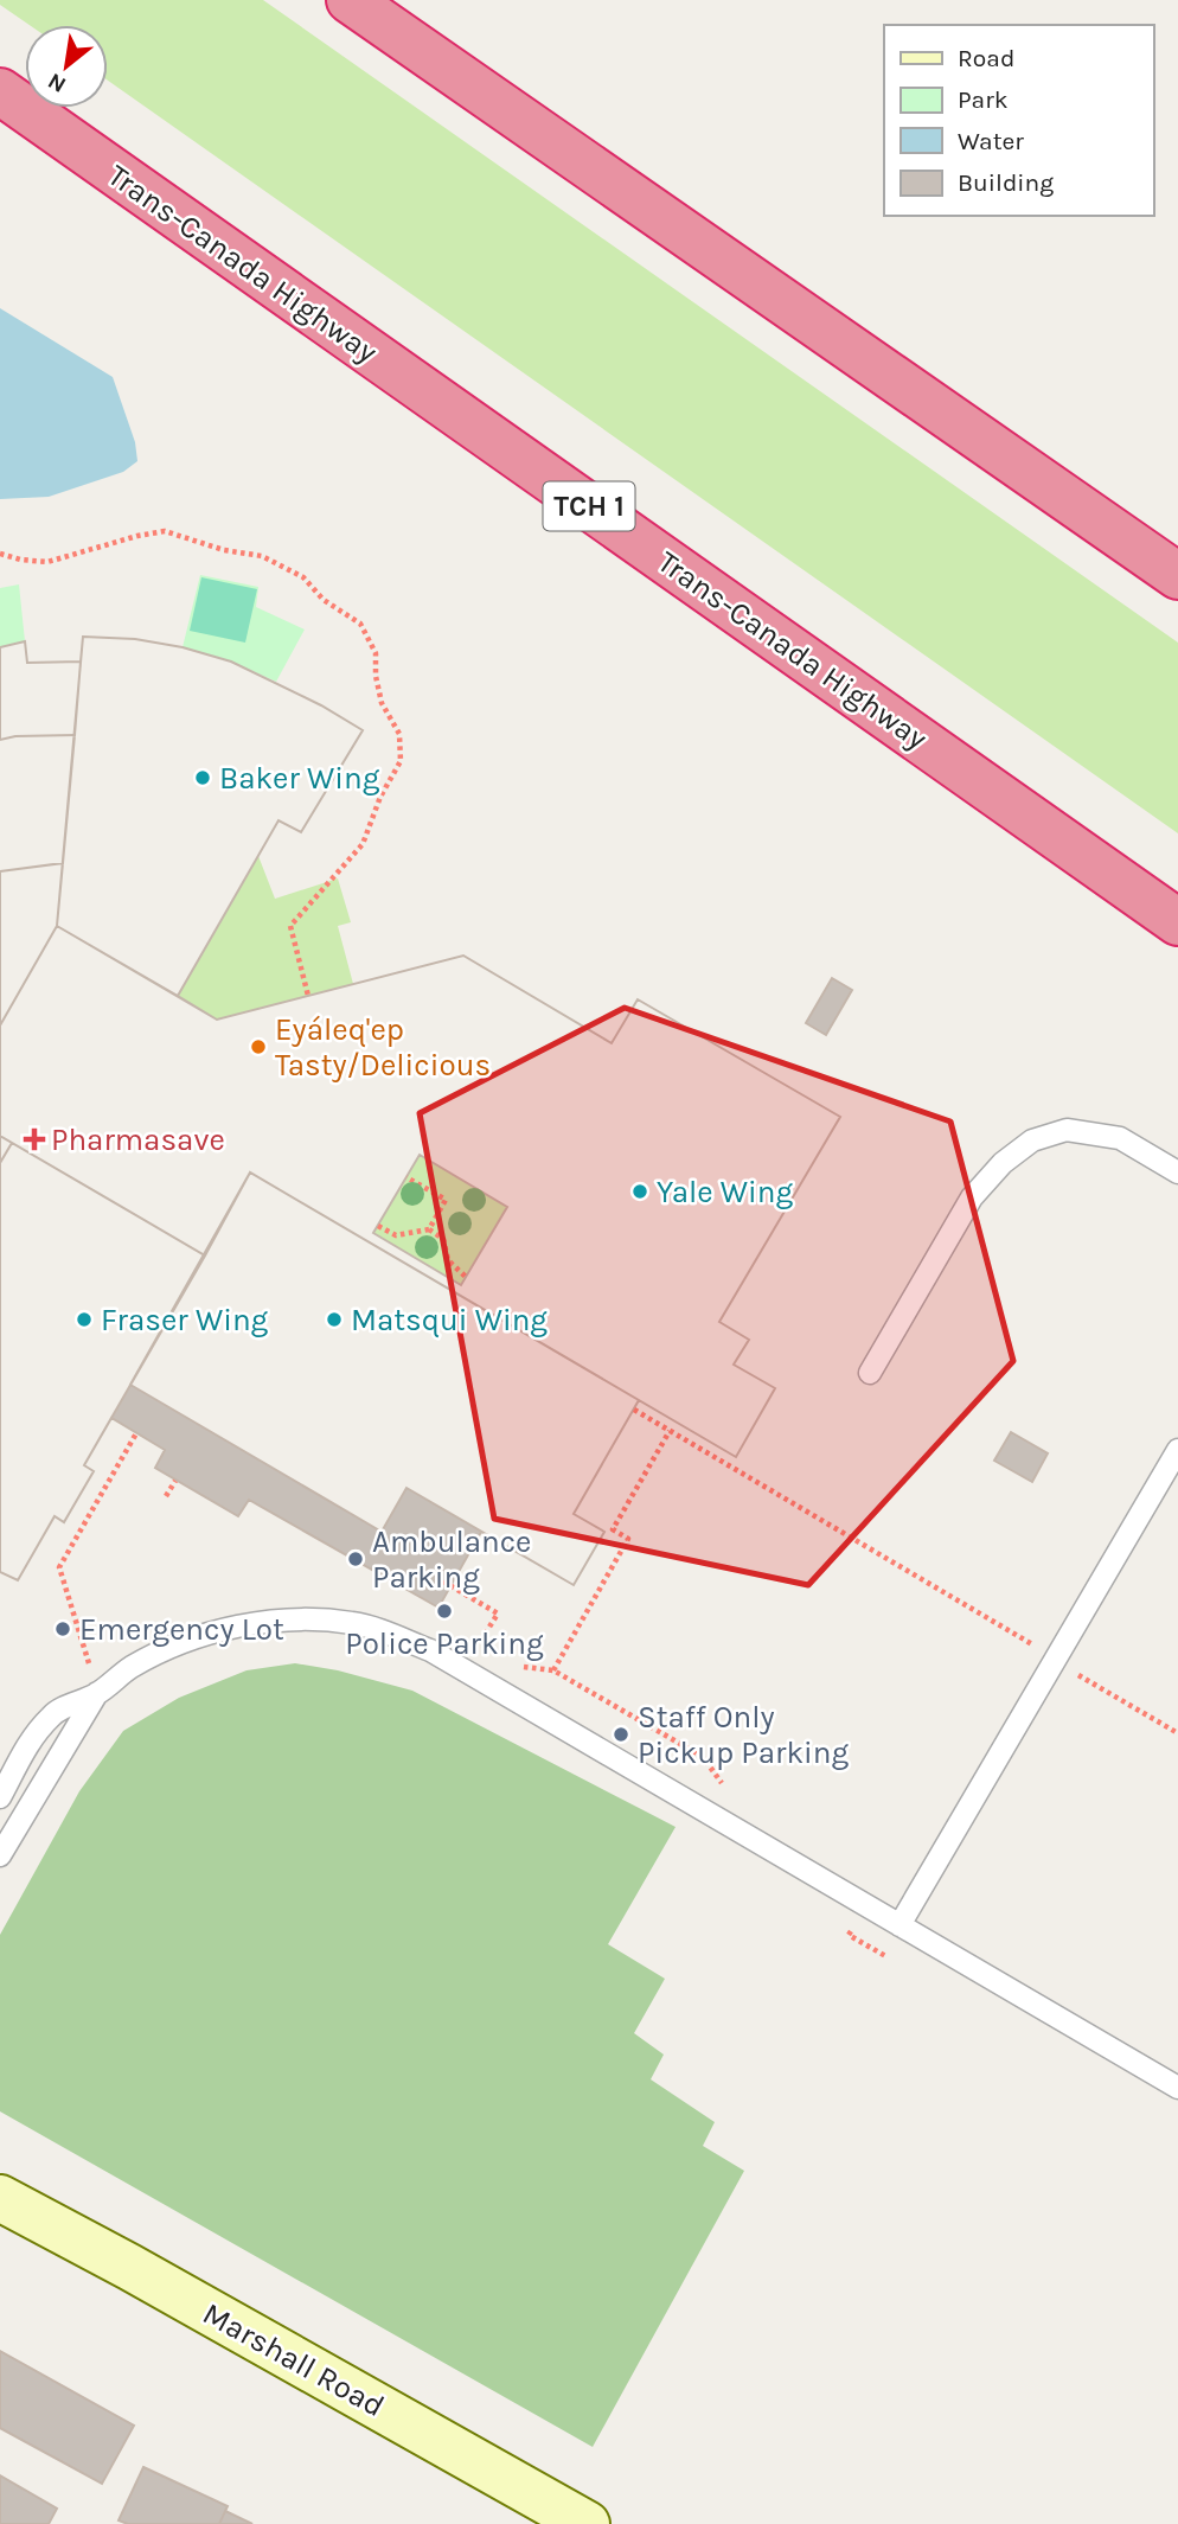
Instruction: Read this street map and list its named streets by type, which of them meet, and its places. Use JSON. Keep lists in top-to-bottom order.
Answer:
{
  "streets": {
    "highway": ["Trans-Canada Highway", "TCH 1"],
    "main road": ["Marshall Road"]
  },
  "places": {
    "other": [
      "Baker Wing",
      "Eyáleq'ep Tasty/Delicious",
      "Yale Wing",
      "Fraser Wing",
      "Matsqui Wing",
      "Ambulance Parking",
      "Police Parking",
      "Emergency Lot",
      "Staff Only Pickup Parking"
    ],
    "health": ["Pharmasave"]
  },
  "legend": [
    "Road",
    "Park",
    "Water",
    "Building"
  ],
  "north": "bottom left"
}
